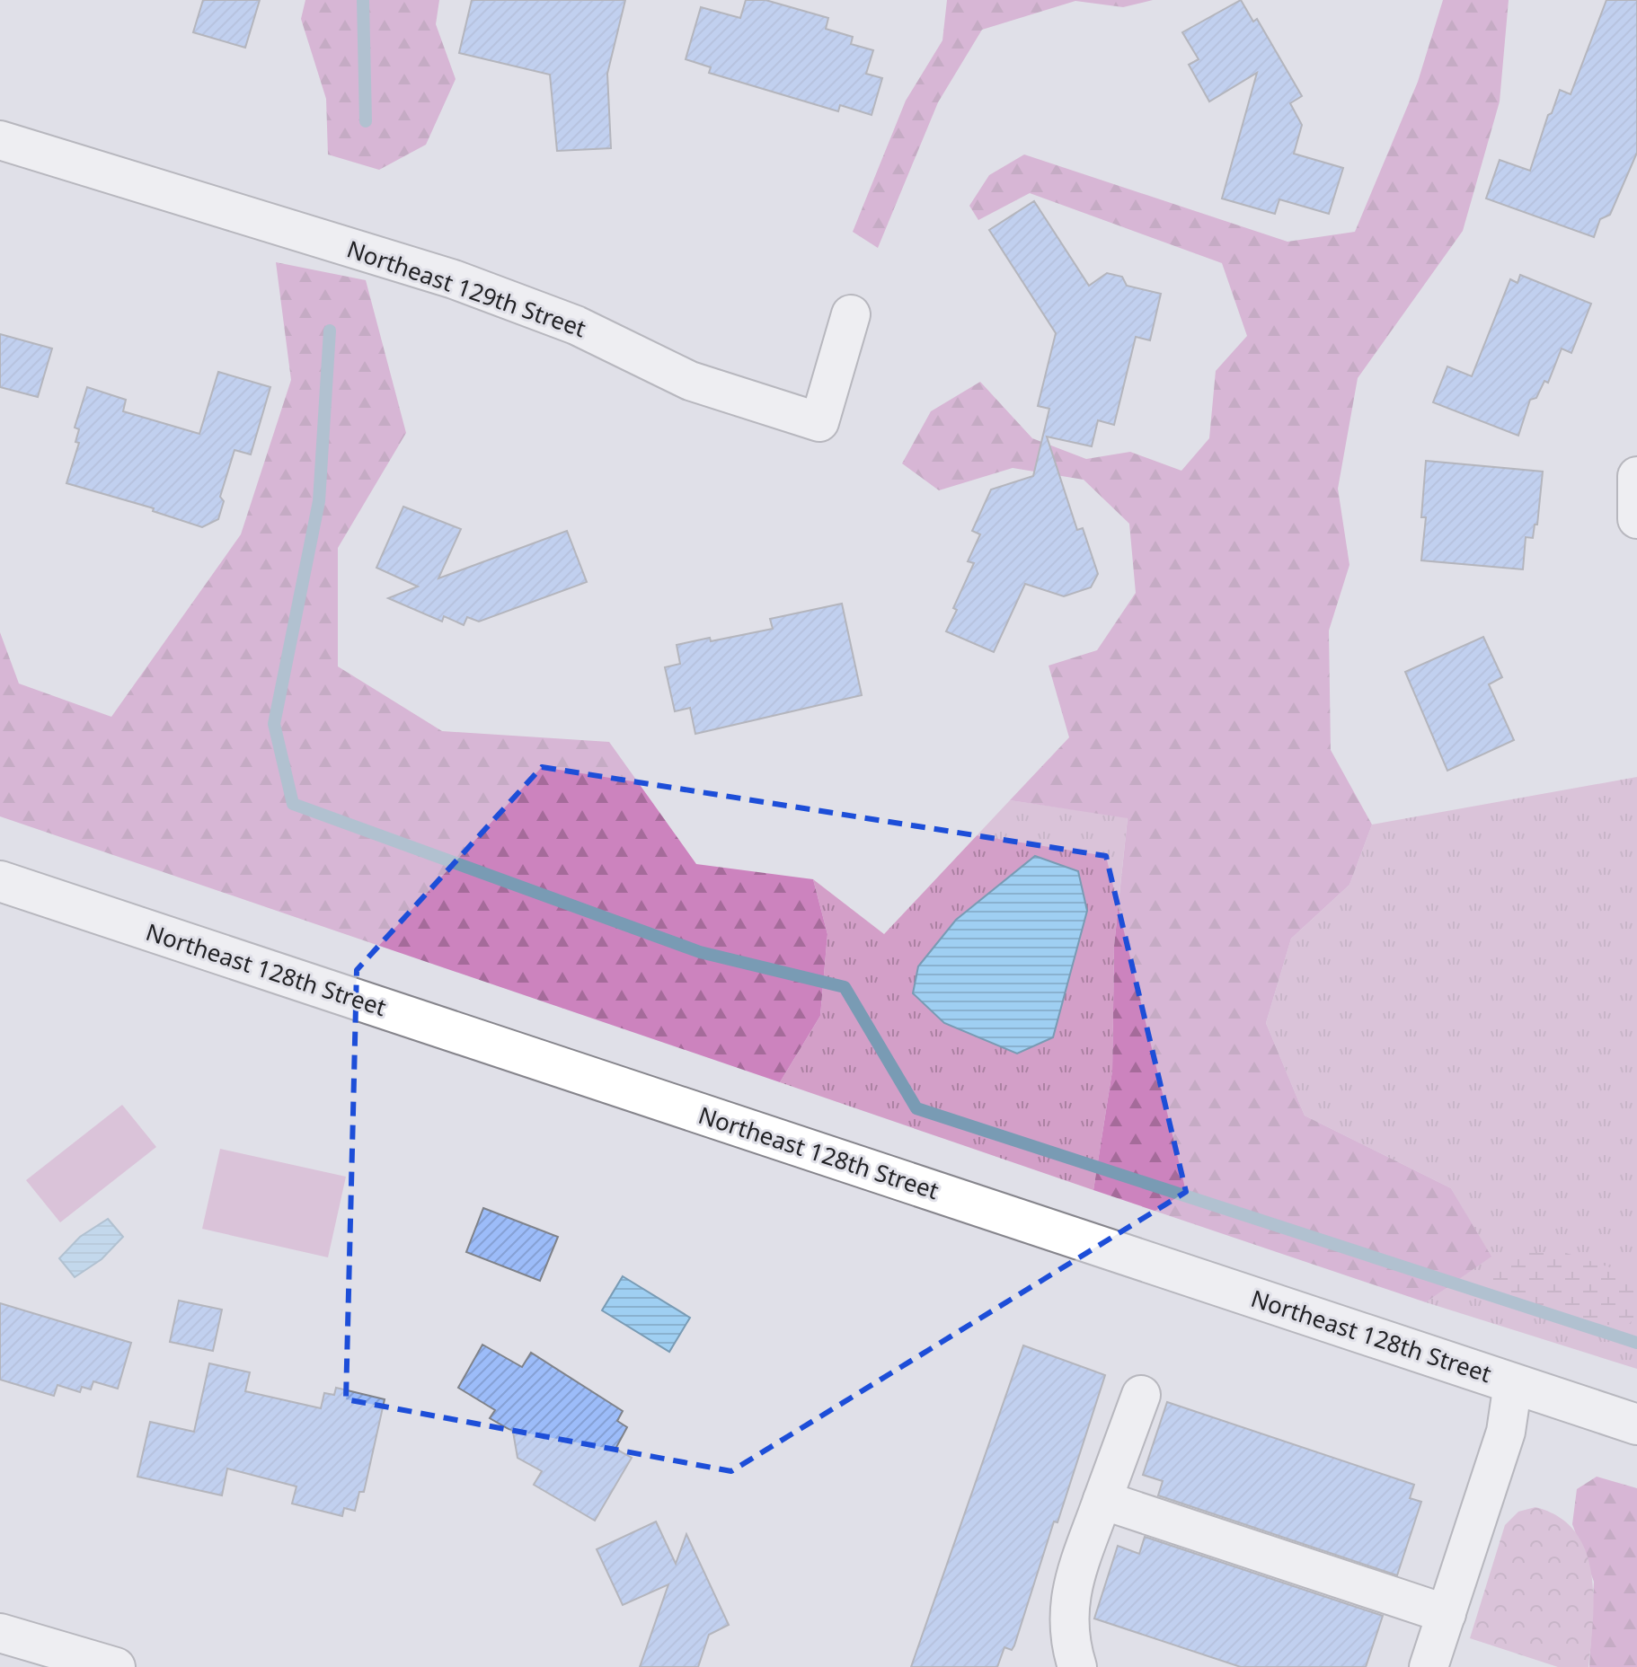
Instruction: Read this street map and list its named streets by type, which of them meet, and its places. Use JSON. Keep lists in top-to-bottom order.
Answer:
{
  "streets": {
    "street": ["Northeast 129th Street", "Northeast 128th Street"]
  }
}
